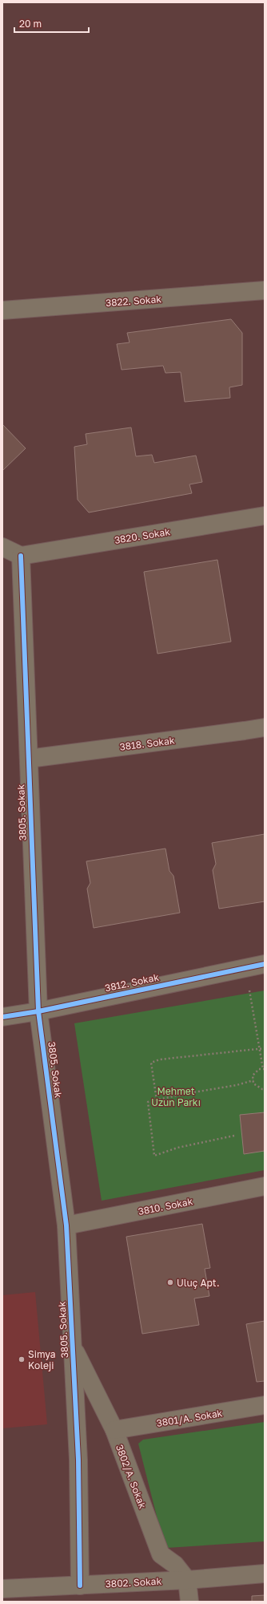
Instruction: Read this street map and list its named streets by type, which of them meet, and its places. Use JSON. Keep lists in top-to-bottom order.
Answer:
{
  "streets": {
    "street": [
      "3822. Sokak",
      "3820. Sokak",
      "3818. Sokak",
      "3805. Sokak",
      "3812. Sokak",
      "3810. Sokak",
      "3801/A. Sokak",
      "3802/A. Sokak",
      "3802. Sokak"
    ]
  },
  "crossings": [
    ["3820. Sokak", "3805. Sokak"],
    ["3818. Sokak", "3805. Sokak"],
    ["3805. Sokak", "3812. Sokak"],
    ["3805. Sokak", "3810. Sokak"],
    ["3805. Sokak", "3802/A. Sokak"],
    ["3805. Sokak", "3802. Sokak"],
    ["3801/A. Sokak", "3802/A. Sokak"],
    ["3802/A. Sokak", "3802. Sokak"]
  ],
  "parks": ["Mehmet Uzun Parkı"],
  "places": ["Uluç Apt.", "Simya Koleji"],
  "scale_bar": "20 m"
}
